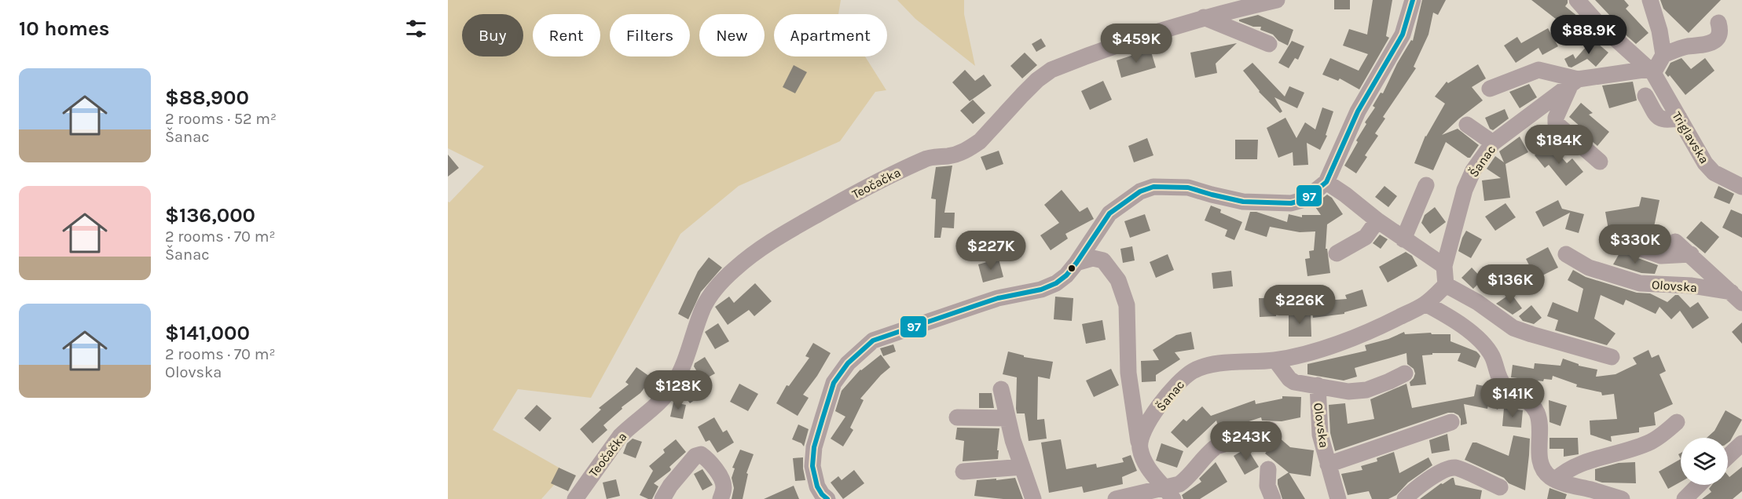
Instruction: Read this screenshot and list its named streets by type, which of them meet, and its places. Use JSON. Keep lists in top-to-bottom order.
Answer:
{
  "streets": {
    "street": [
      "Triglavska",
      "Šanac",
      "Teočačka",
      "Olovska"
    ]
  },
  "crossings": [
    ["Triglavska", "Šanac"]
  ],
  "lines": ["transit line 97"],
  "page": {
    "heading": "10 homes",
    "chip": [
      "Buy",
      "Rent",
      "Filters",
      "New",
      "Apartment"
    ],
    "price": [
      "$88.9K",
      "$459K",
      "$184K",
      "$330K",
      "$227K",
      "$136K",
      "$226K",
      "$128K",
      "$141K",
      "$243K"
    ],
    "list": [
      {
        "name": "$88,900",
        "note": "2 rooms · 52 m² · Šanac"
      },
      {
        "name": "$136,000",
        "note": "2 rooms · 70 m² · Šanac"
      },
      {
        "name": "$141,000",
        "note": "2 rooms · 70 m² · Olovska"
      }
    ]
  }
}
